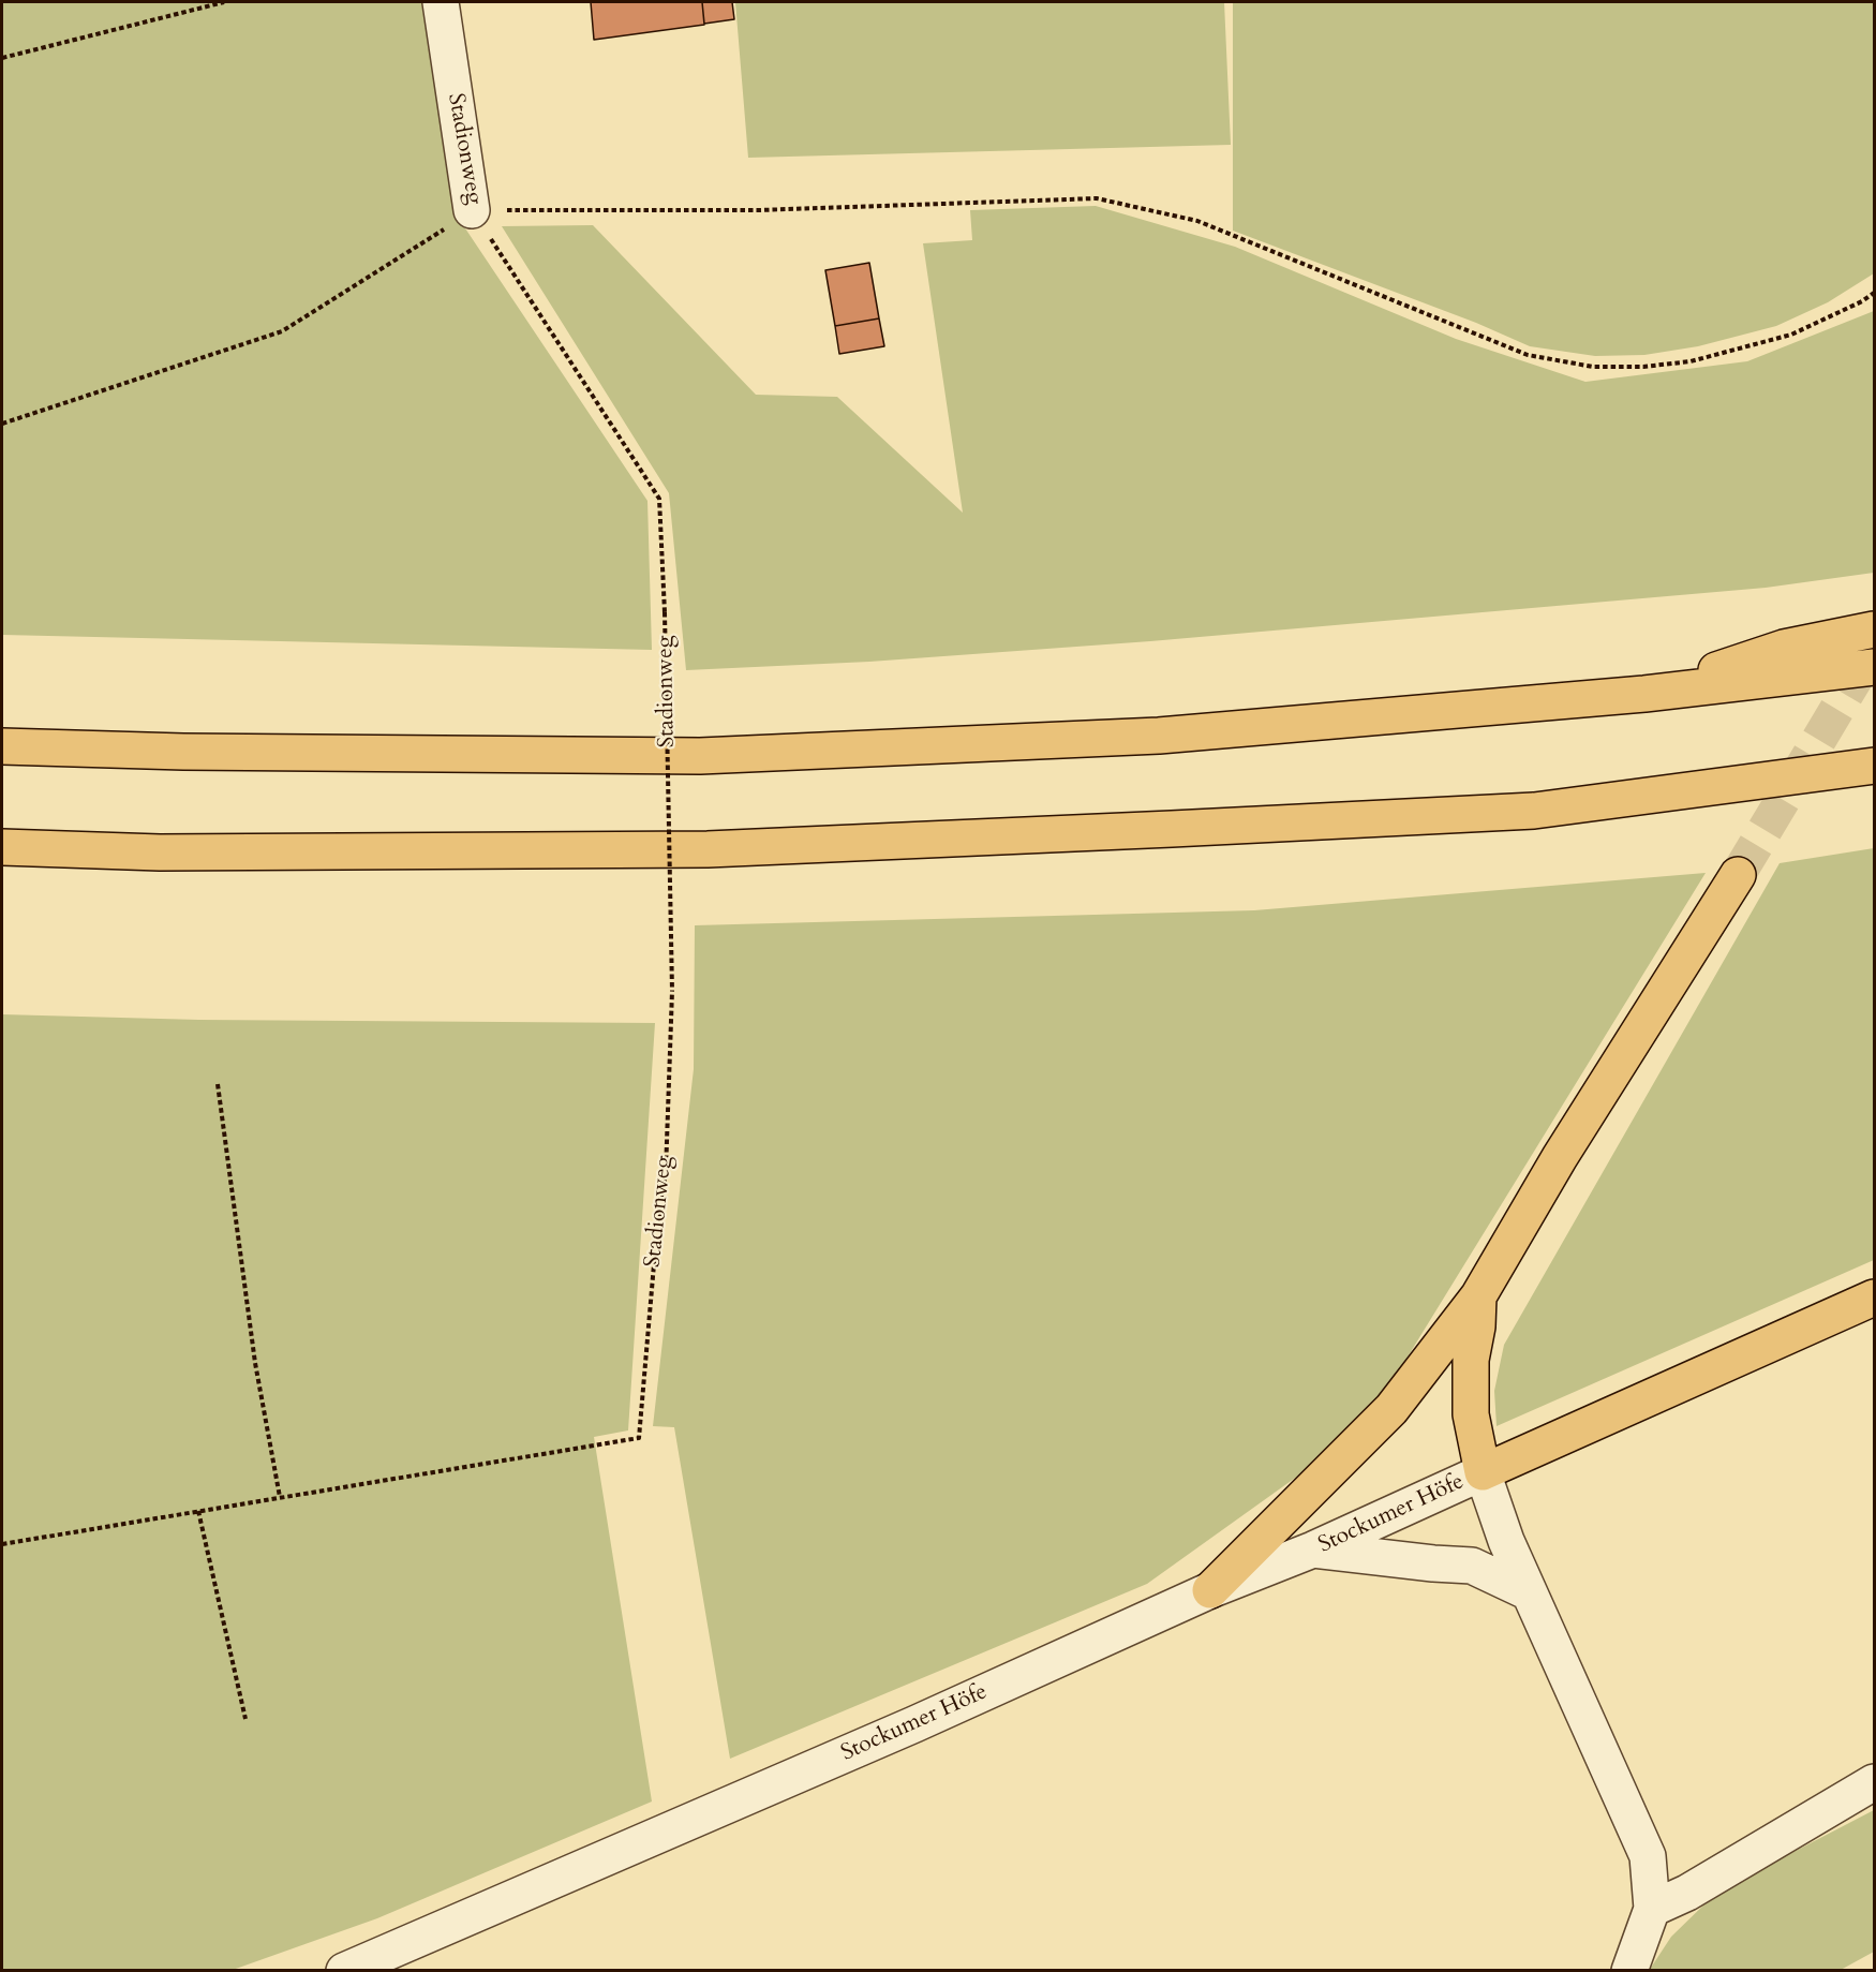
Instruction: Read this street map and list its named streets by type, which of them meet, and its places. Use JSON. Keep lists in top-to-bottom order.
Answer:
{
  "streets": {
    "street": ["Stadionweg", "Stockumer Höfe"]
  }
}
